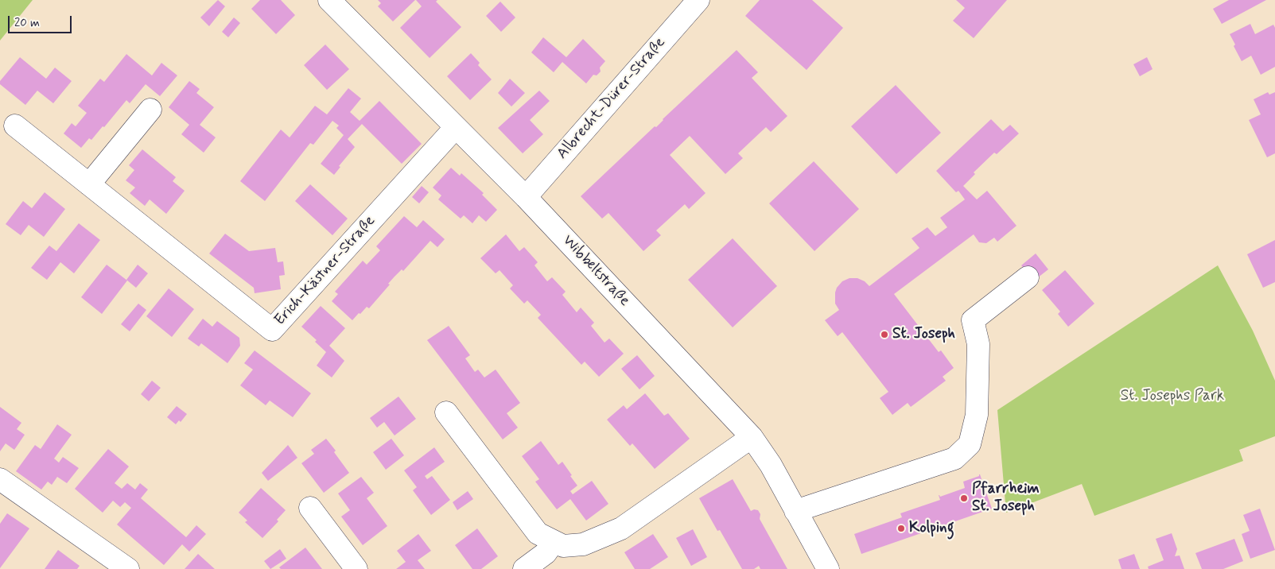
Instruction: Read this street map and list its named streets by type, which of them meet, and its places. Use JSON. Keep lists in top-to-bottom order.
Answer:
{
  "streets": {
    "street": ["Albrecht-Dürer-Straße", "Erich-Kästner-Straße", "Wibbeltstraße"]
  },
  "crossings": [
    ["Albrecht-Dürer-Straße", "Wibbeltstraße"],
    ["Erich-Kästner-Straße", "Wibbeltstraße"]
  ],
  "parks": ["St. Josephs Park"],
  "places": ["St. Joseph", "Pfarrheim St. Joseph", "Kolping"],
  "scale_bar": "20 m"
}
